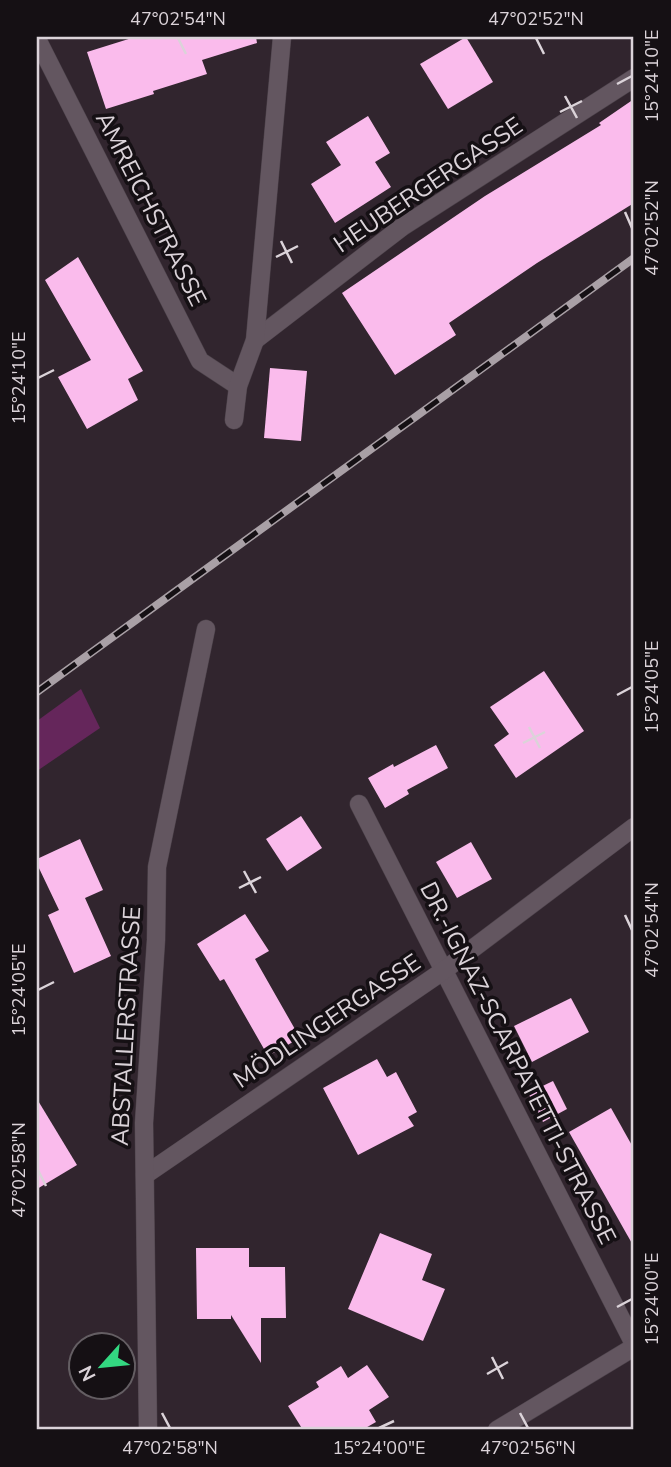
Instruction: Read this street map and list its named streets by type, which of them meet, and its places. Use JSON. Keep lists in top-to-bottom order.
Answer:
{
  "streets": {
    "street": [
      "HEUBERGERGASSE",
      "AMREICHSTRASSE",
      "MÖDLINGERGASSE",
      "ABSTALLERSTRASSE",
      "DR.-IGNAZ-SCARPATETTI-STRASSE"
    ]
  },
  "crossings": [
    ["MÖDLINGERGASSE", "ABSTALLERSTRASSE"],
    ["MÖDLINGERGASSE", "DR.-IGNAZ-SCARPATETTI-STRASSE"]
  ],
  "north": "bottom left",
  "coordinates": [
    "47°02'54\"N",
    "47°02'52\"N",
    "15°24'10\"E",
    "15°24'05\"E",
    "47°02'58\"N",
    "15°24'00\"E",
    "47°02'56\"N"
  ]
}
